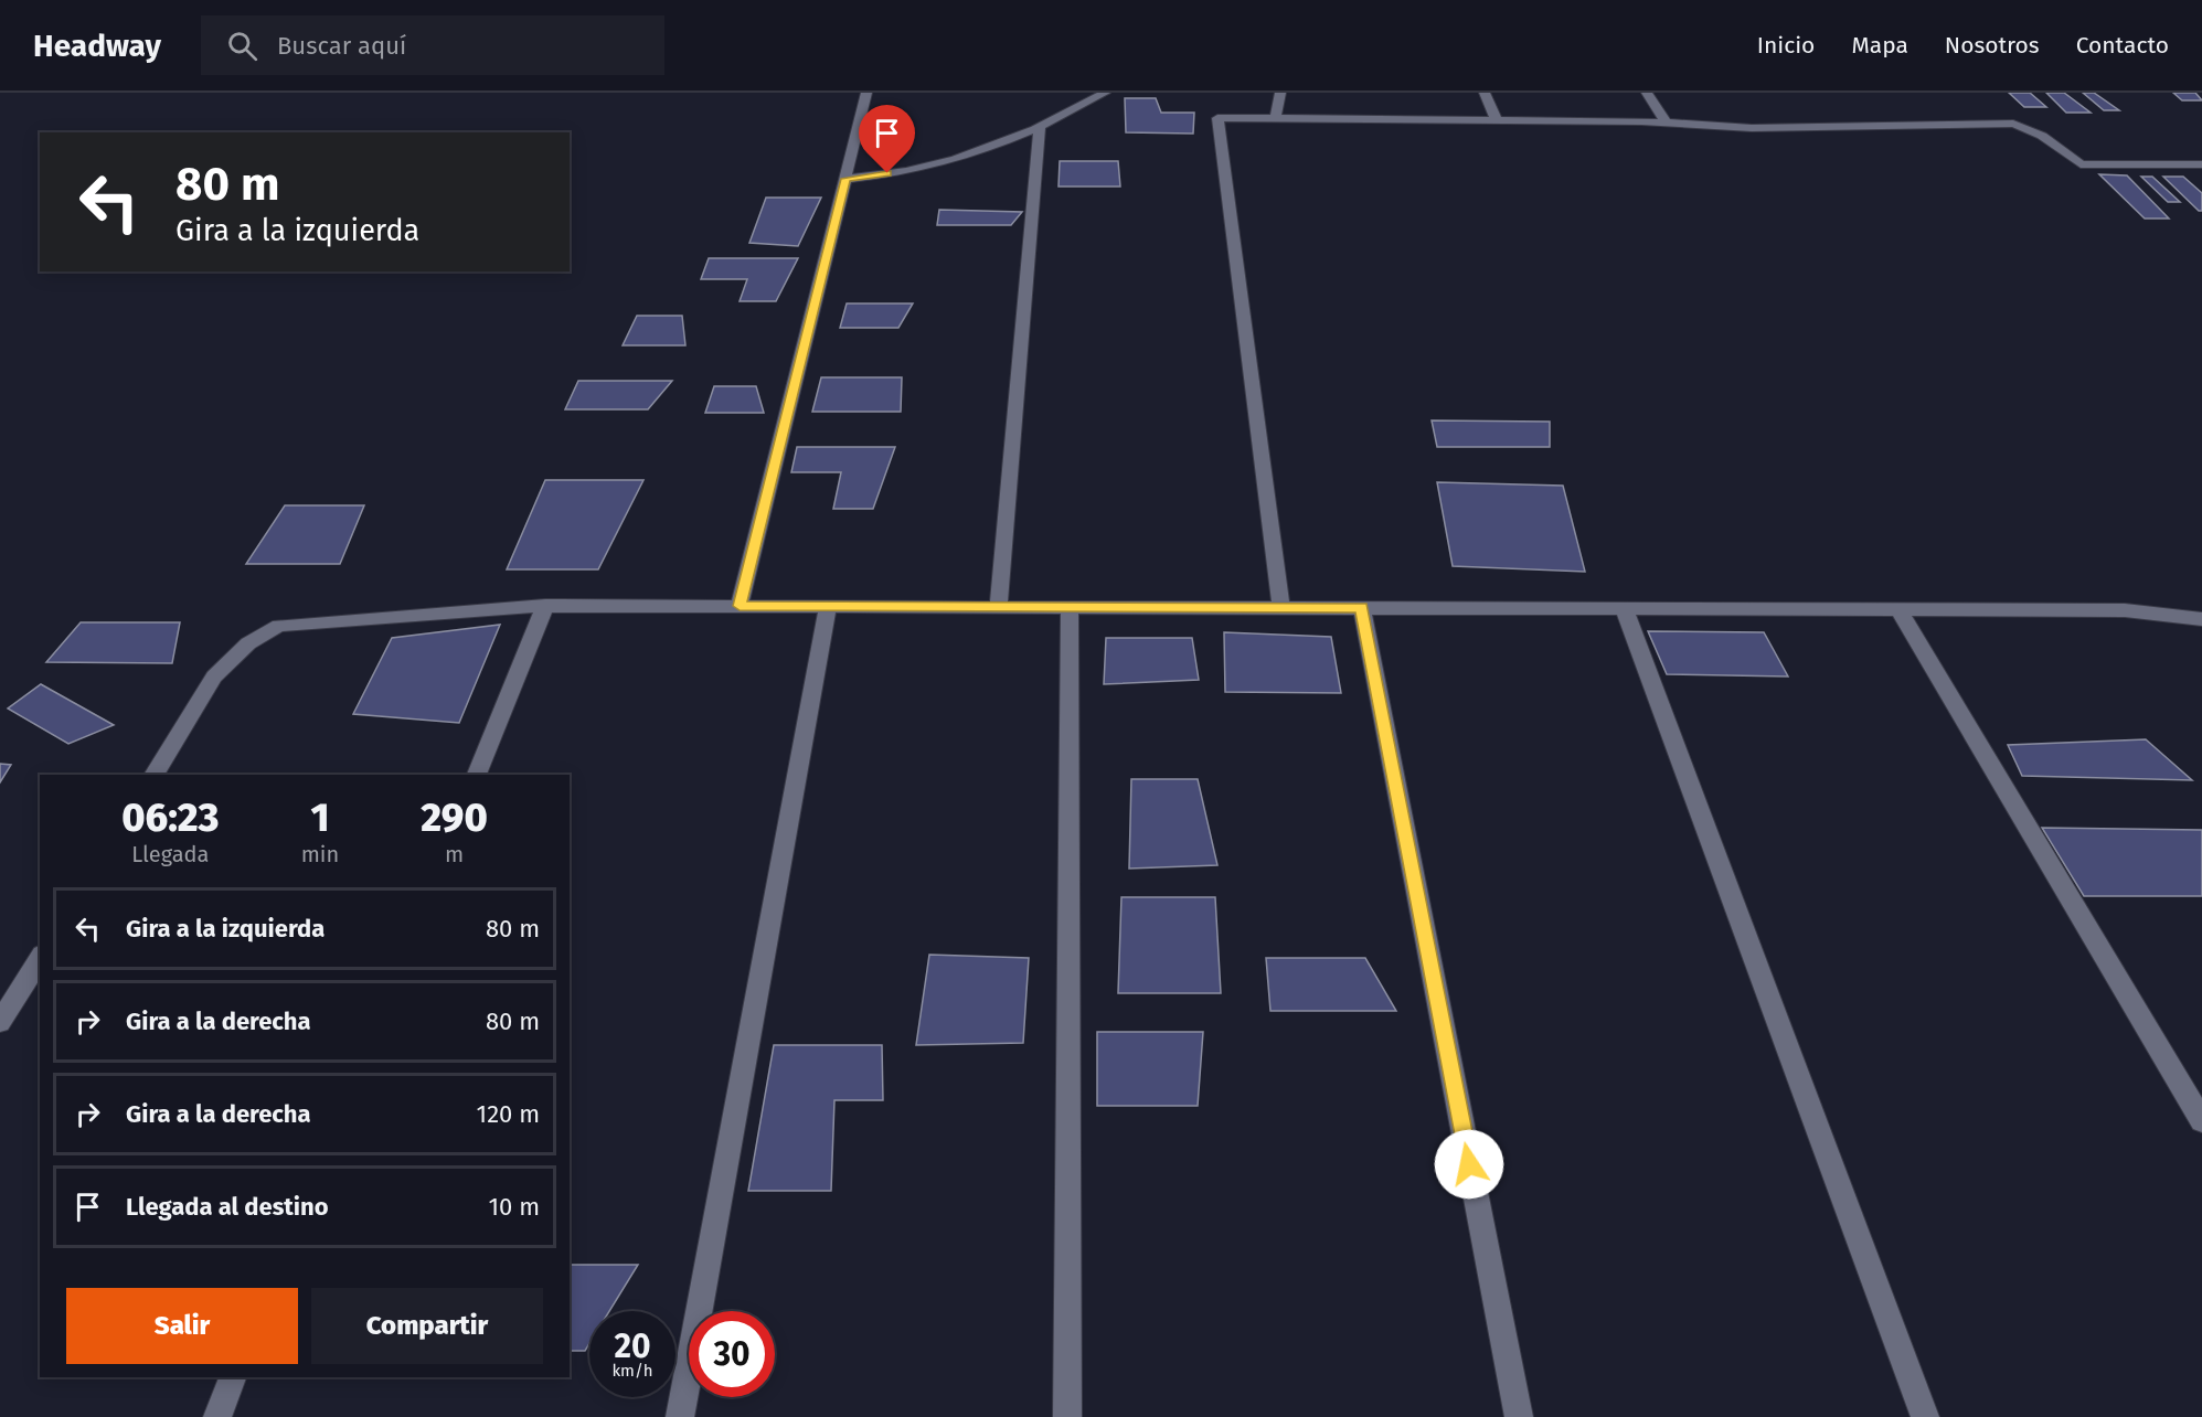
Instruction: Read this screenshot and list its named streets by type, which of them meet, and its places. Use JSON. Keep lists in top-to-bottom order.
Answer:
{
  "page": {
    "header": "Headway",
    "search": "Buscar aquí",
    "nav": [
      "Inicio",
      "Mapa",
      "Nosotros",
      "Contacto"
    ],
    "turn": ["80 m", "Gira a la izquierda"],
    "eta": [
      "06:23",
      "Llegada",
      "1",
      "min",
      "290",
      "m"
    ],
    "list": [
      {
        "name": "Gira a la izquierda",
        "value": "80 m"
      },
      {
        "name": "Gira a la derecha",
        "value": "80 m"
      },
      {
        "name": "Gira a la derecha",
        "value": "120 m"
      },
      {
        "name": "Llegada al destino",
        "value": "10 m"
      }
    ],
    "buttons": ["Salir", "Compartir"],
    "speed": "20 km/h",
    "limit": "30"
  }
}
